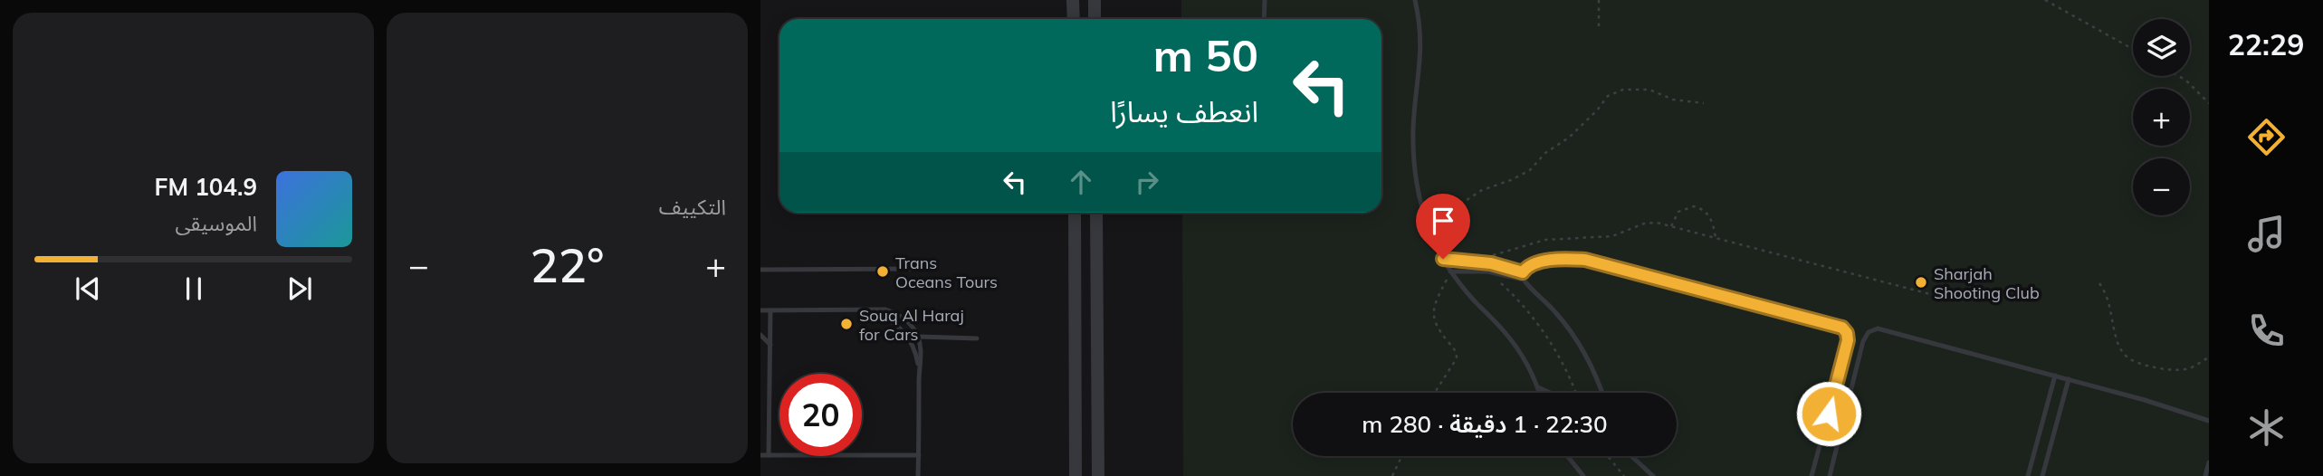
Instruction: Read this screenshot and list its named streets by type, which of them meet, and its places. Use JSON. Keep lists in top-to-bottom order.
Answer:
{
  "places": ["Trans Oceans Tours", "Sharjah Shooting Club", "Souq Al Haraj for Cars"],
  "page": {
    "tabs": "22:29",
    "tile": "التكييف",
    "map_buttons": ["+", "−"],
    "turn": ["50 m", "انعطف يسارًا"],
    "song": ["104.9 FM", "الموسيقى"],
    "heat": ["−", "22°", "+"],
    "limit": "20",
    "trip": "22:30 · 1 دقيقة · 280 m"
  }
}
